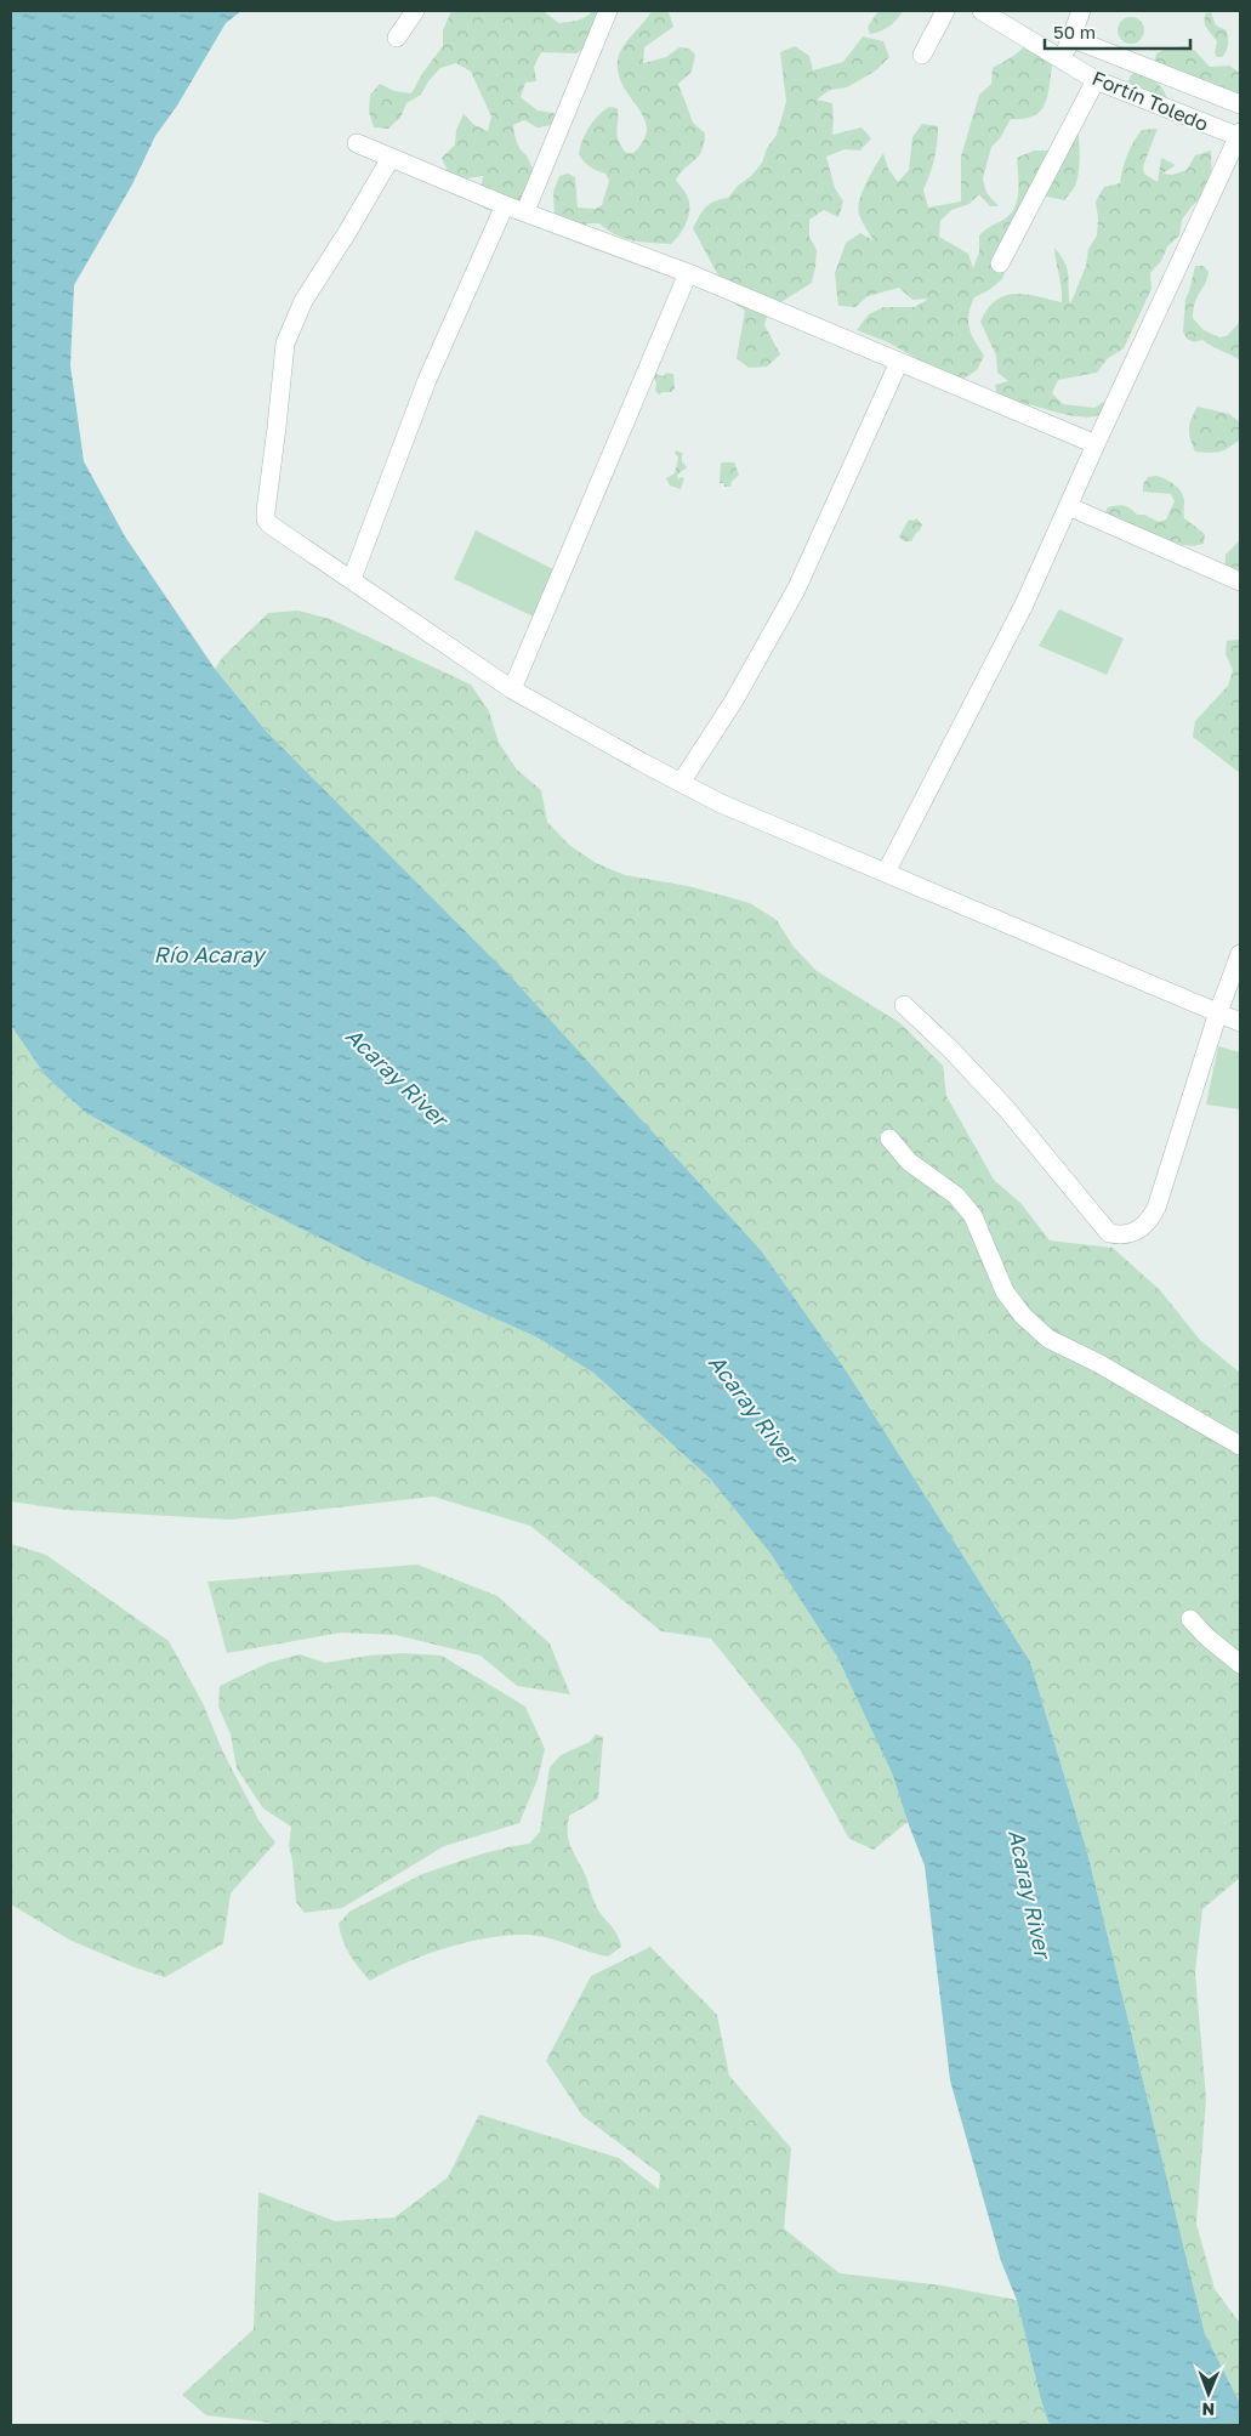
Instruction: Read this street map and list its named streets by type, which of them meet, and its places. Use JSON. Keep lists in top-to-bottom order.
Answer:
{
  "streets": {
    "street": ["Fortín Toledo"]
  },
  "water": ["Río Acaray", "Acaray River"],
  "scale_bar": "50 m",
  "north": "bottom"
}
